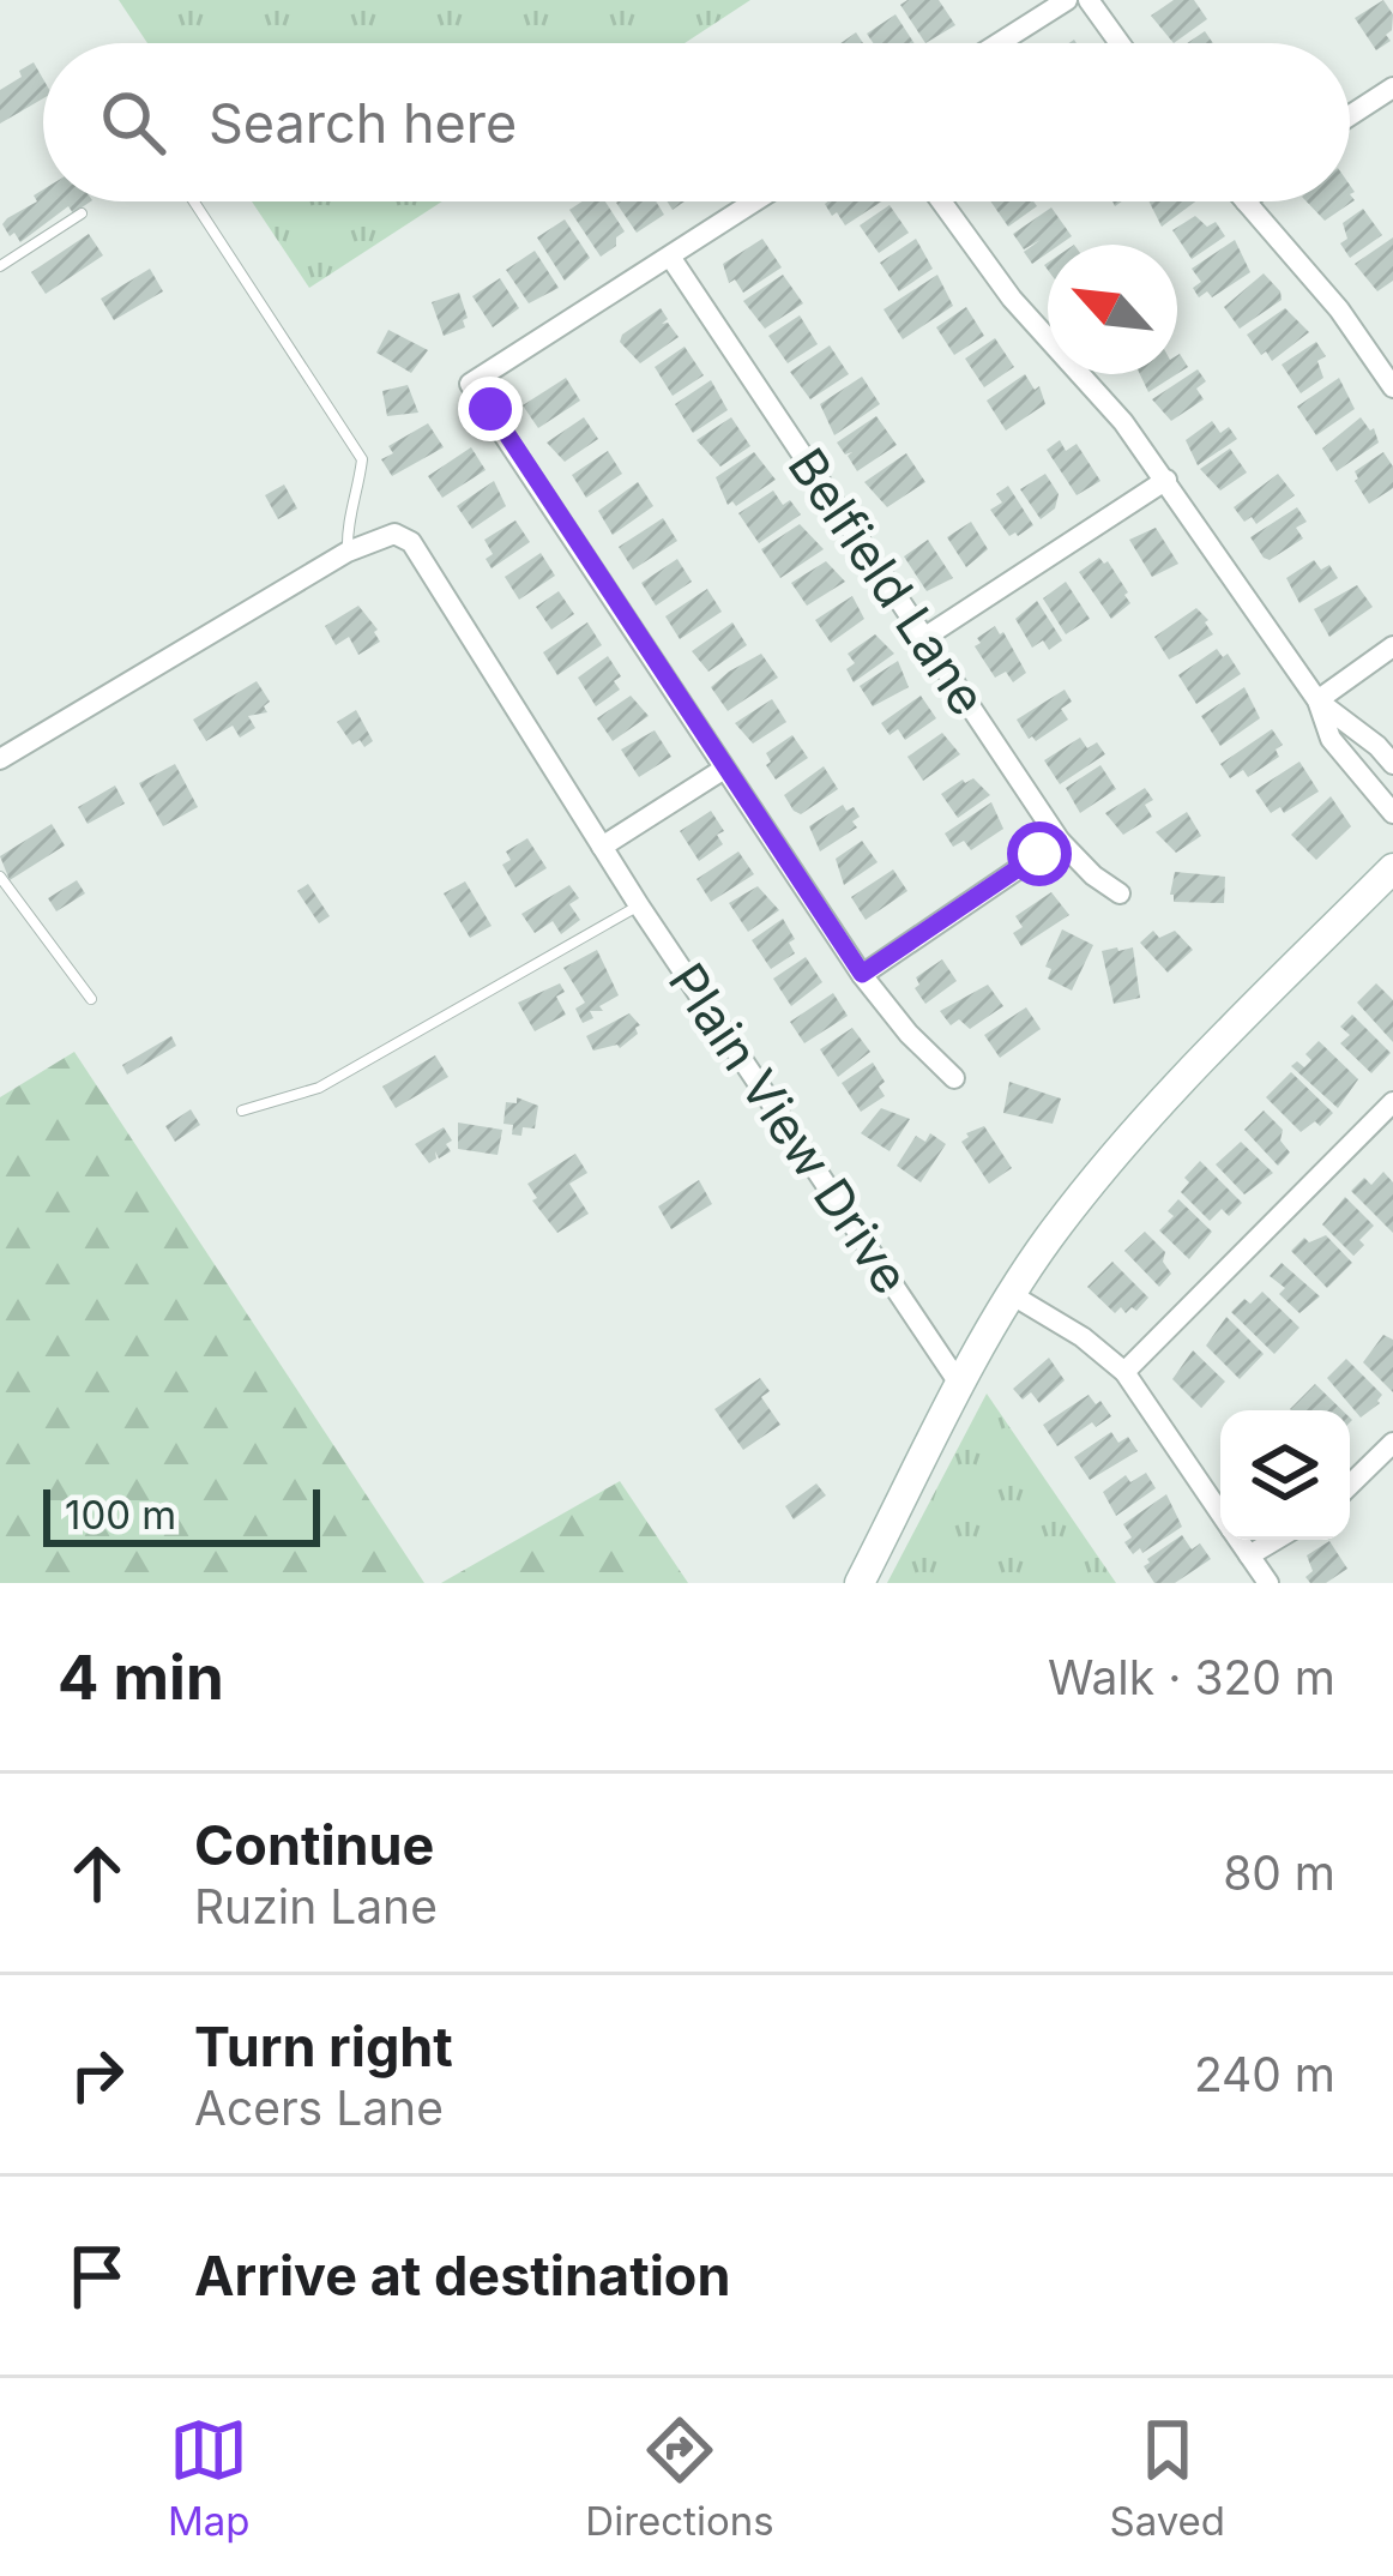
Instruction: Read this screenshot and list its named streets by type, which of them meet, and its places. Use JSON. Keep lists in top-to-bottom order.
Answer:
{
  "streets": {
    "street": ["Belfield Lane", "Plain View Drive"]
  },
  "scale_bar": "100 m",
  "north": "top left",
  "page": {
    "search": "Search here",
    "scale": "100 m",
    "heading": ["4 min", "Walk · 320 m"],
    "list": [
      ["Continue", "Ruzin Lane", "80 m"],
      ["Turn right", "Acers Lane", "240 m"],
      "Arrive at destination"
    ],
    "nav": ["Map", "Directions", "Saved"]
  }
}
